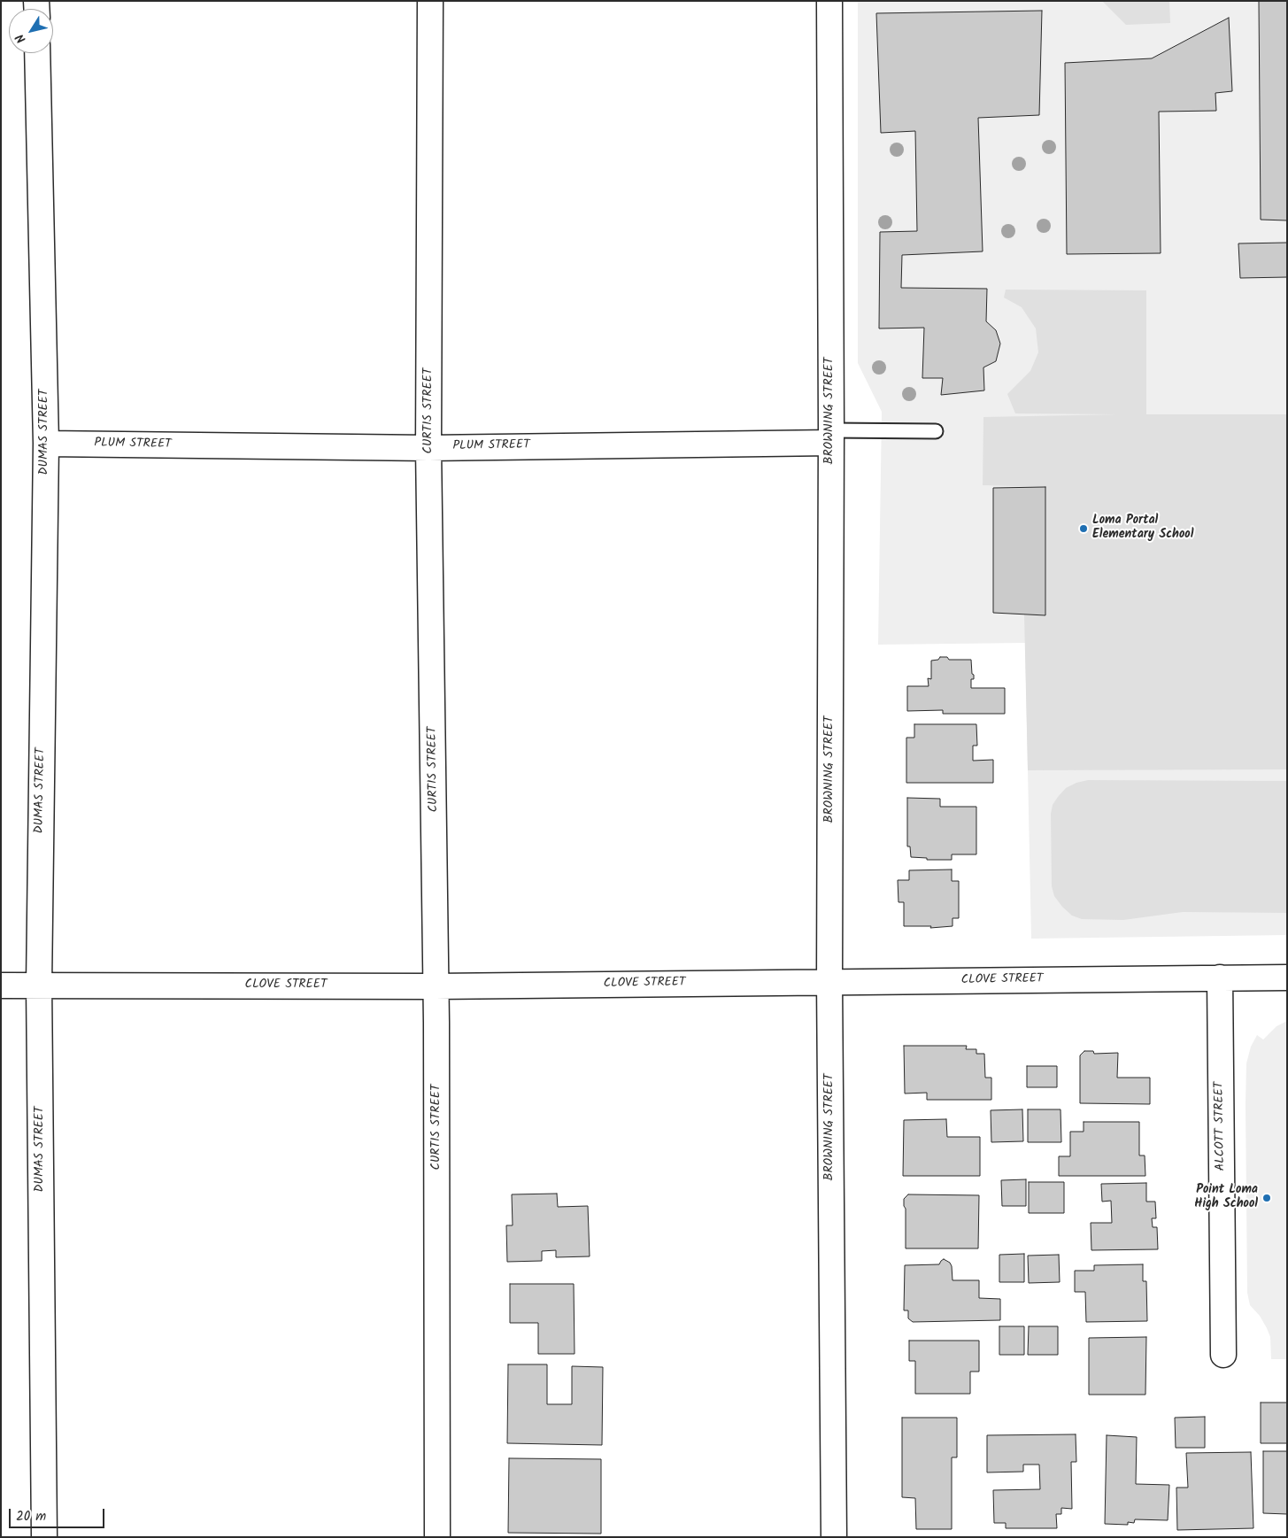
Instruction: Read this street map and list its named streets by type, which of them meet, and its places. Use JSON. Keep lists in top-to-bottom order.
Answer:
{
  "streets": {
    "street": [
      "CURTIS STREET",
      "BROWNING STREET",
      "DUMAS STREET",
      "PLUM STREET",
      "CLOVE STREET",
      "ALCOTT STREET"
    ]
  },
  "crossings": [
    ["CURTIS STREET", "PLUM STREET"],
    ["CURTIS STREET", "CLOVE STREET"],
    ["BROWNING STREET", "PLUM STREET"],
    ["BROWNING STREET", "CLOVE STREET"],
    ["DUMAS STREET", "PLUM STREET"],
    ["DUMAS STREET", "CLOVE STREET"],
    ["CLOVE STREET", "ALCOTT STREET"]
  ],
  "places": ["Loma Portal Elementary School", "Point Loma High School"],
  "scale_bar": "20 m",
  "north": "bottom left"
}
